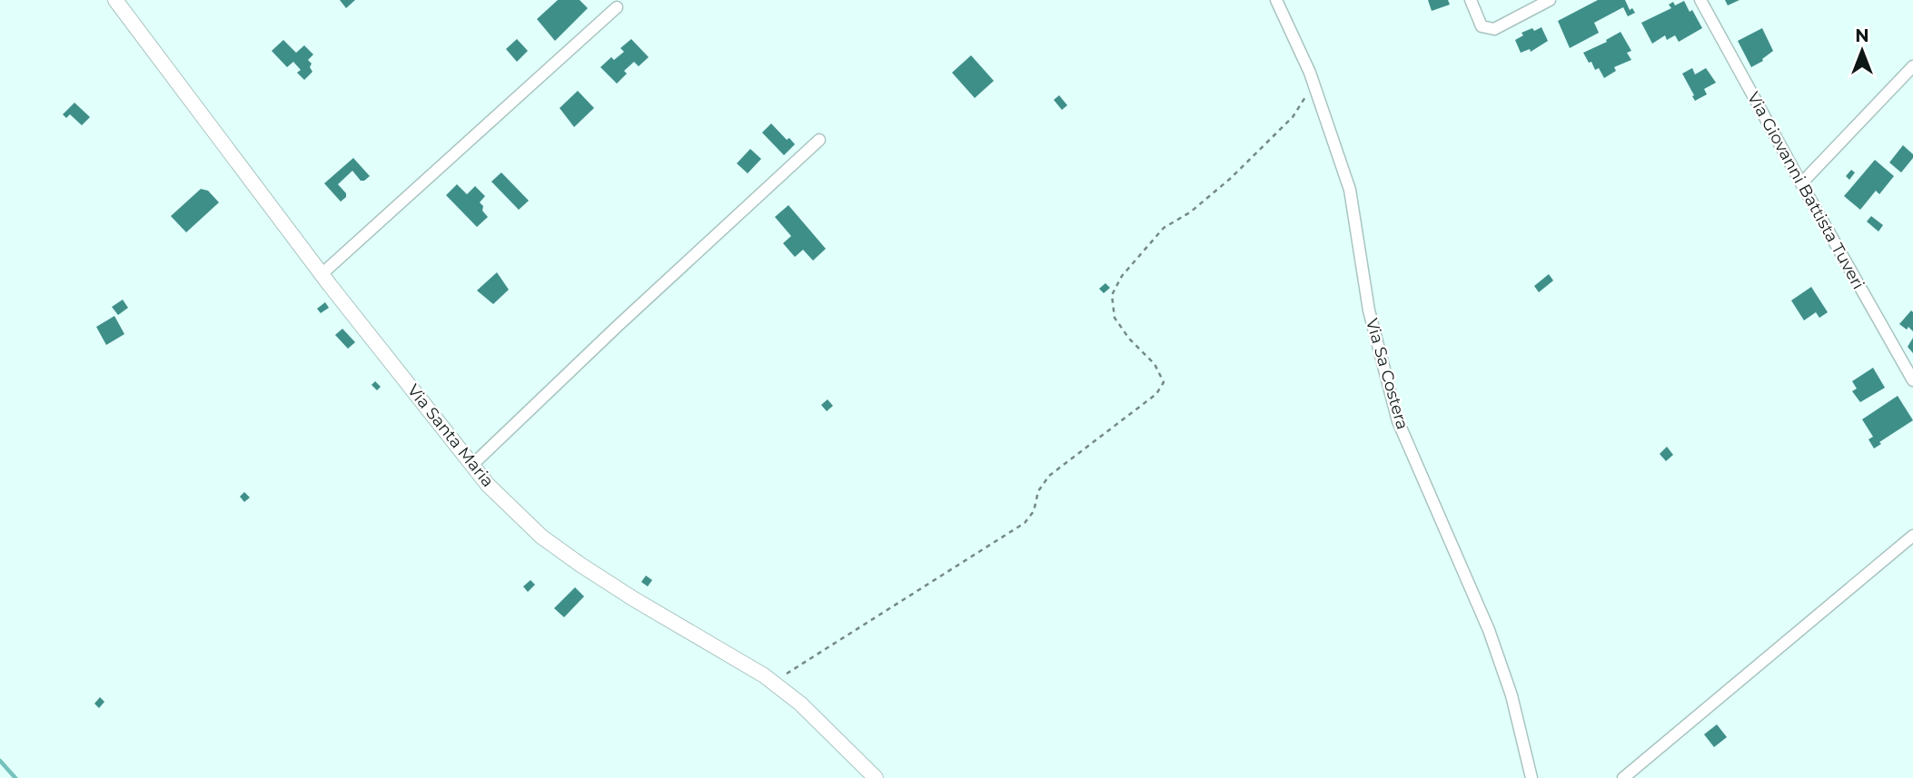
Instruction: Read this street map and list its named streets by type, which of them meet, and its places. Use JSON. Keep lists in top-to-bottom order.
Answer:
{
  "streets": {
    "street": ["Via Giovanni Battista Tuveri", "Via Sa Costera", "Via Santa Maria"]
  },
  "north": "top"
}
